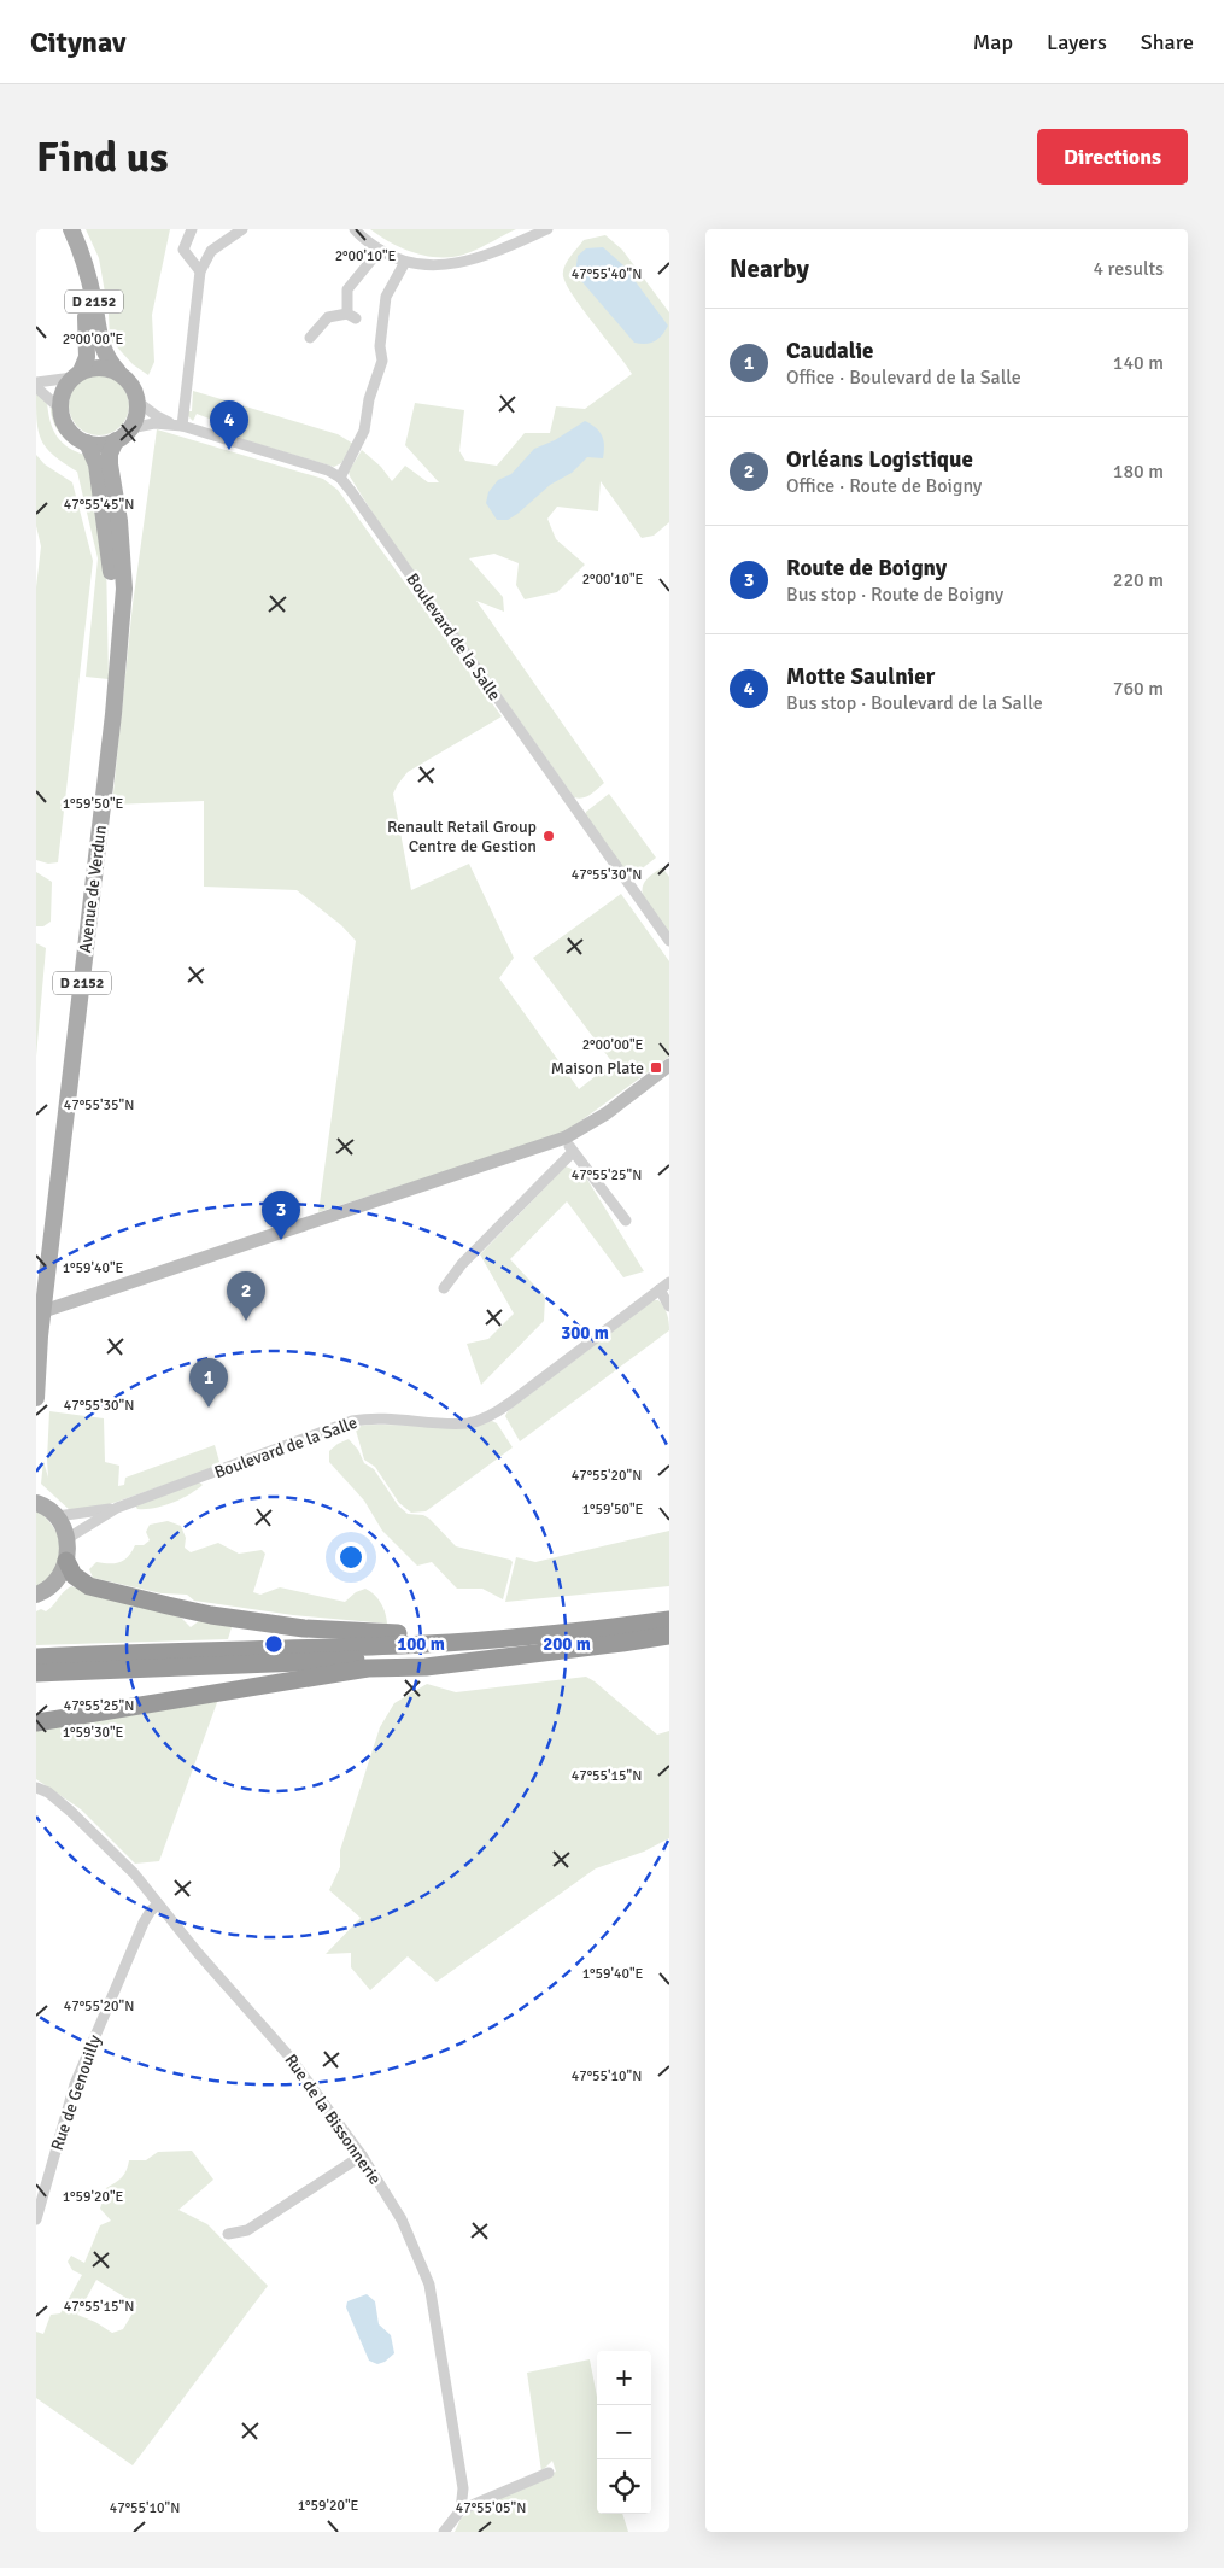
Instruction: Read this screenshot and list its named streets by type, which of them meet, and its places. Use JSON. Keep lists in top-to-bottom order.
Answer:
{
  "streets": {
    "main road": ["D 2152", "Avenue de Verdun"],
    "street": ["Boulevard de la Salle", "Rue de Genouilly", "Rue de la Bissonnerie"]
  },
  "crossings": [
    ["D 2152", "Boulevard de la Salle"],
    ["D 2152", "Avenue de Verdun"],
    ["Boulevard de la Salle", "Avenue de Verdun"],
    ["Rue de Genouilly", "Rue de la Bissonnerie"]
  ],
  "places": {
    "other": ["Renault Retail Group Centre de Gestion"],
    "transit": ["Maison Plate"]
  },
  "page": {
    "header": "Citynav",
    "nav": ["Map", "Layers", "Share"],
    "buttons": "Directions",
    "title": "Find us",
    "heading": ["Nearby", "4 results"],
    "list": [
      {
        "mark": "1",
        "name": "Caudalie",
        "note": "Office · Boulevard de la Salle",
        "value": "140 m"
      },
      {
        "mark": "2",
        "name": "Orléans Logistique",
        "note": "Office · Route de Boigny",
        "value": "180 m"
      },
      {
        "mark": "3",
        "name": "Route de Boigny",
        "note": "Bus stop · Route de Boigny",
        "value": "220 m"
      },
      {
        "mark": "4",
        "name": "Motte Saulnier",
        "note": "Bus stop · Boulevard de la Salle",
        "value": "760 m"
      }
    ],
    "pins": [
      "4",
      "3",
      "2",
      "1"
    ],
    "map_buttons": ["+", "−"]
  },
  "coordinates": [
    "2°00'10\"E",
    "47°55'40\"N",
    "2°00'00\"E",
    "47°55'45\"N",
    "1°59'50\"E",
    "47°55'30\"N",
    "47°55'35\"N",
    "47°55'25\"N",
    "1°59'40\"E",
    "47°55'20\"N",
    "1°59'30\"E",
    "47°55'15\"N",
    "47°55'10\"N",
    "1°59'20\"E",
    "47°55'05\"N"
  ],
  "rings": ["300 m", "100 m", "200 m"]
}
